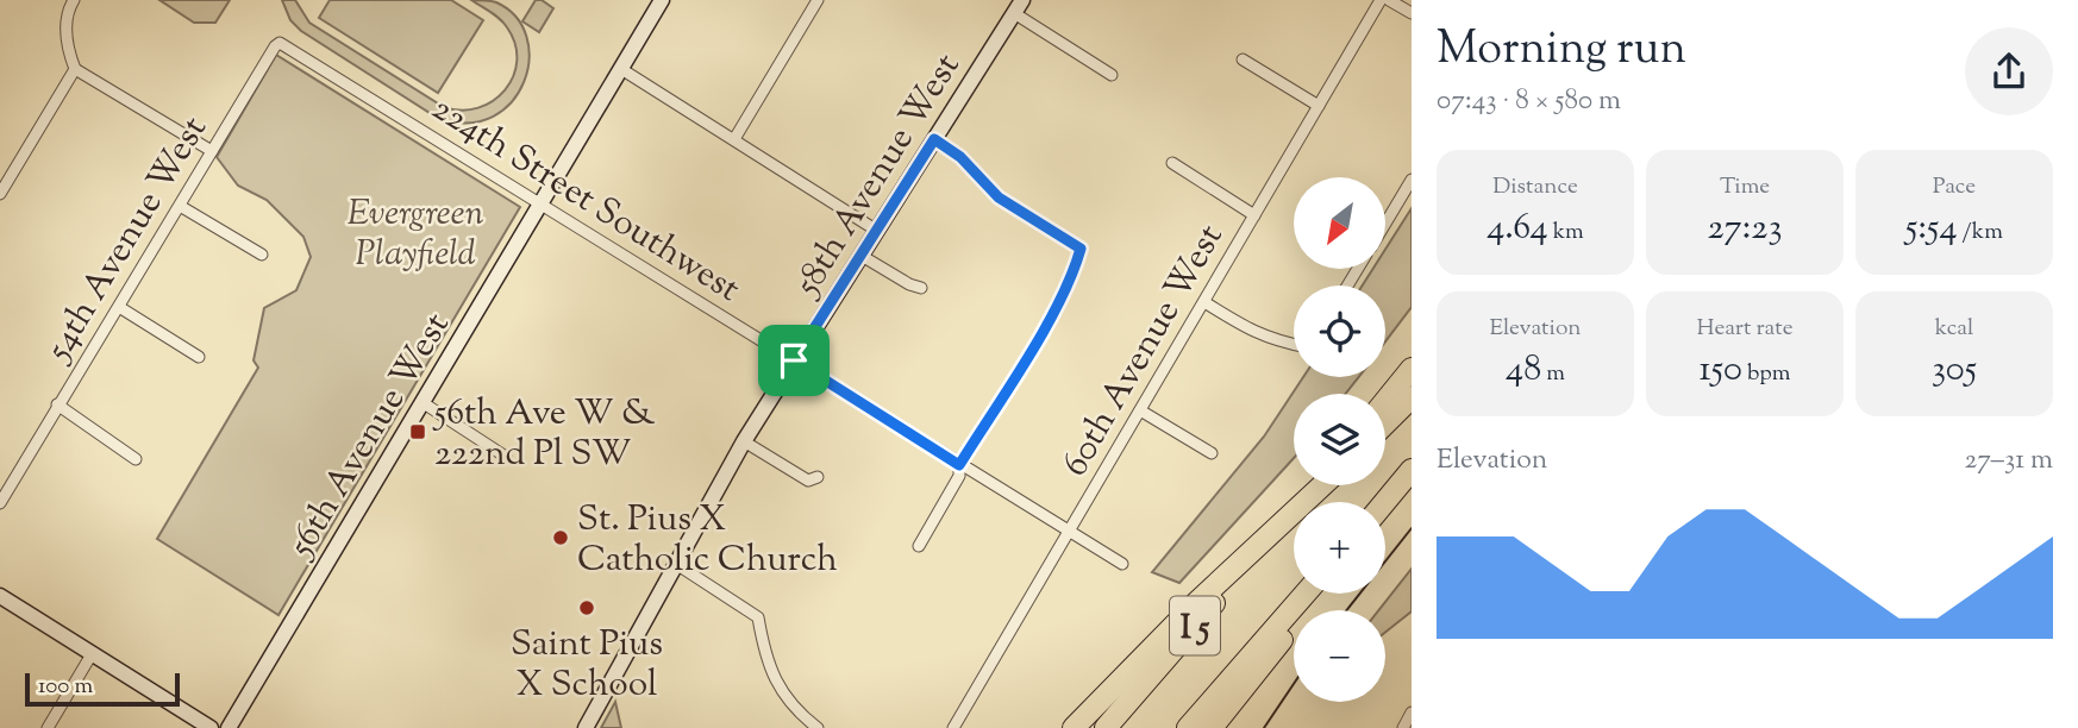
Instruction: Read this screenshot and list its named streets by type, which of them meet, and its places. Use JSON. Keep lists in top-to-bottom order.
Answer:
{
  "streets": {
    "highway": ["I 5"],
    "main road": ["58th Avenue West", "56th Avenue West"],
    "street": ["224th Street Southwest", "54th Avenue West", "60th Avenue West"]
  },
  "crossings": [
    ["58th Avenue West", "224th Street Southwest"],
    ["224th Street Southwest", "54th Avenue West"],
    ["224th Street Southwest", "60th Avenue West"],
    ["224th Street Southwest", "56th Avenue West"]
  ],
  "parks": ["Evergreen Playfield"],
  "places": {
    "transit": ["56th Ave W & 222nd Pl SW"],
    "other": ["St. Pius X Catholic Church", "Saint Pius X School"]
  },
  "scale_bar": "100 m",
  "north": "bottom left",
  "page": {
    "heading": ["Morning run", "07:43 · 8 × 580 m"],
    "stats": [
      ["Distance", "4.64 km"],
      ["Time", "27:23"],
      ["Pace", "5:54 /km"],
      ["Elevation", "48 m"],
      ["Heart rate", "150 bpm"],
      ["kcal", "305"]
    ],
    "map_buttons": ["+", "−"],
    "chart": ["Elevation", "27–31 m"],
    "scale": "100 m"
  }
}
